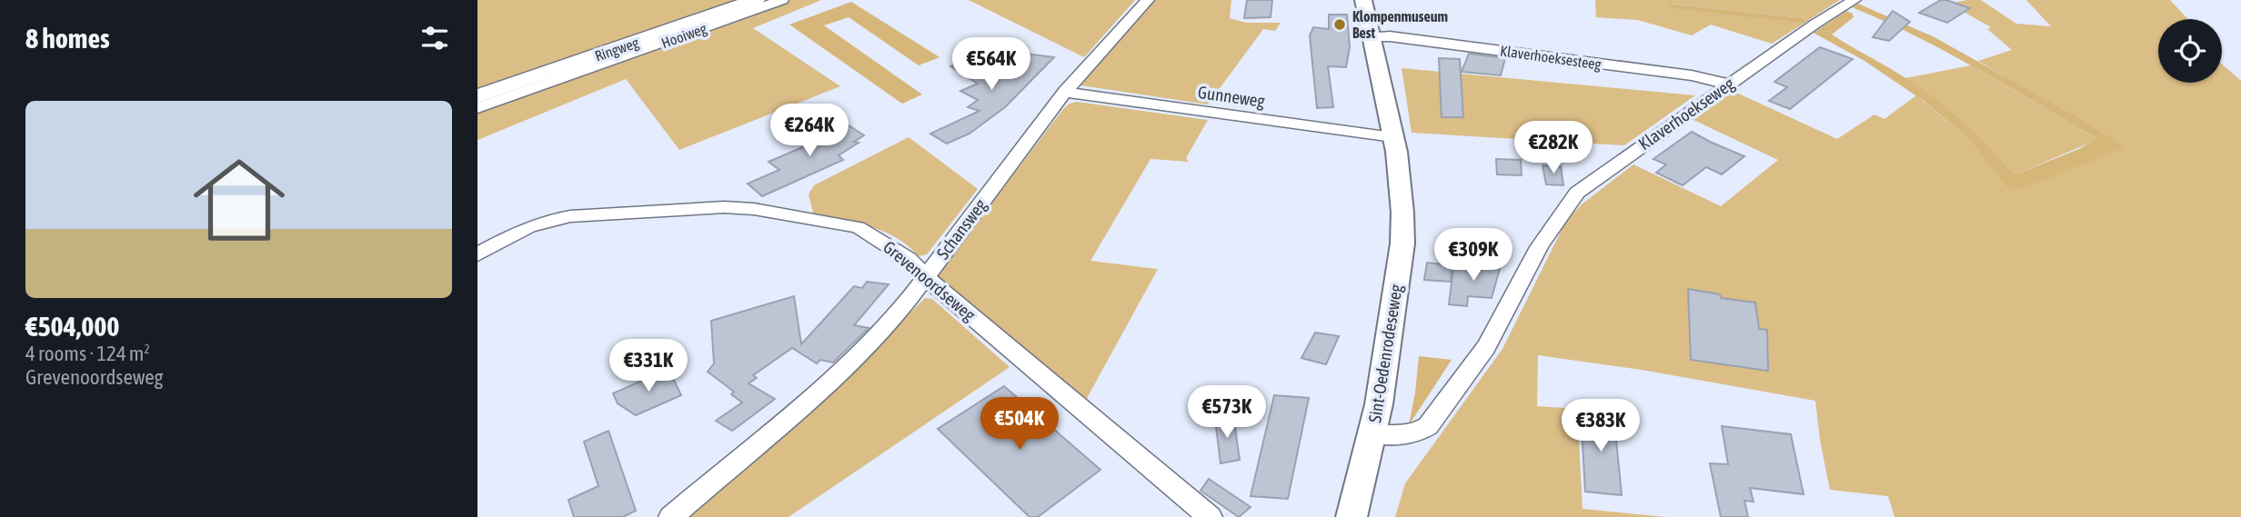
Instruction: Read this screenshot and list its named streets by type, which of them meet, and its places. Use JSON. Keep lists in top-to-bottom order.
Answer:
{
  "streets": {
    "main road": ["Ringweg"],
    "street": [
      "Hooiweg",
      "Klaverhoeksesteeg",
      "Gunneweg",
      "Klaverhoekseweg",
      "Schansweg",
      "Grevenoordseweg",
      "Sint-Oedenrodeseweg"
    ]
  },
  "crossings": [
    ["Klaverhoeksesteeg", "Klaverhoekseweg"],
    ["Klaverhoeksesteeg", "Sint-Oedenrodeseweg"],
    ["Gunneweg", "Schansweg"],
    ["Gunneweg", "Sint-Oedenrodeseweg"],
    ["Klaverhoekseweg", "Sint-Oedenrodeseweg"],
    ["Schansweg", "Grevenoordseweg"]
  ],
  "places": ["Klompenmuseum Best"],
  "page": {
    "heading": "8 homes",
    "price": [
      "€564K",
      "€264K",
      "€282K",
      "€309K",
      "€331K",
      "€573K",
      "€504K",
      "€383K"
    ],
    "list": [
      {
        "name": "€504,000",
        "note": "4 rooms · 124 m² · Grevenoordseweg"
      }
    ]
  }
}
